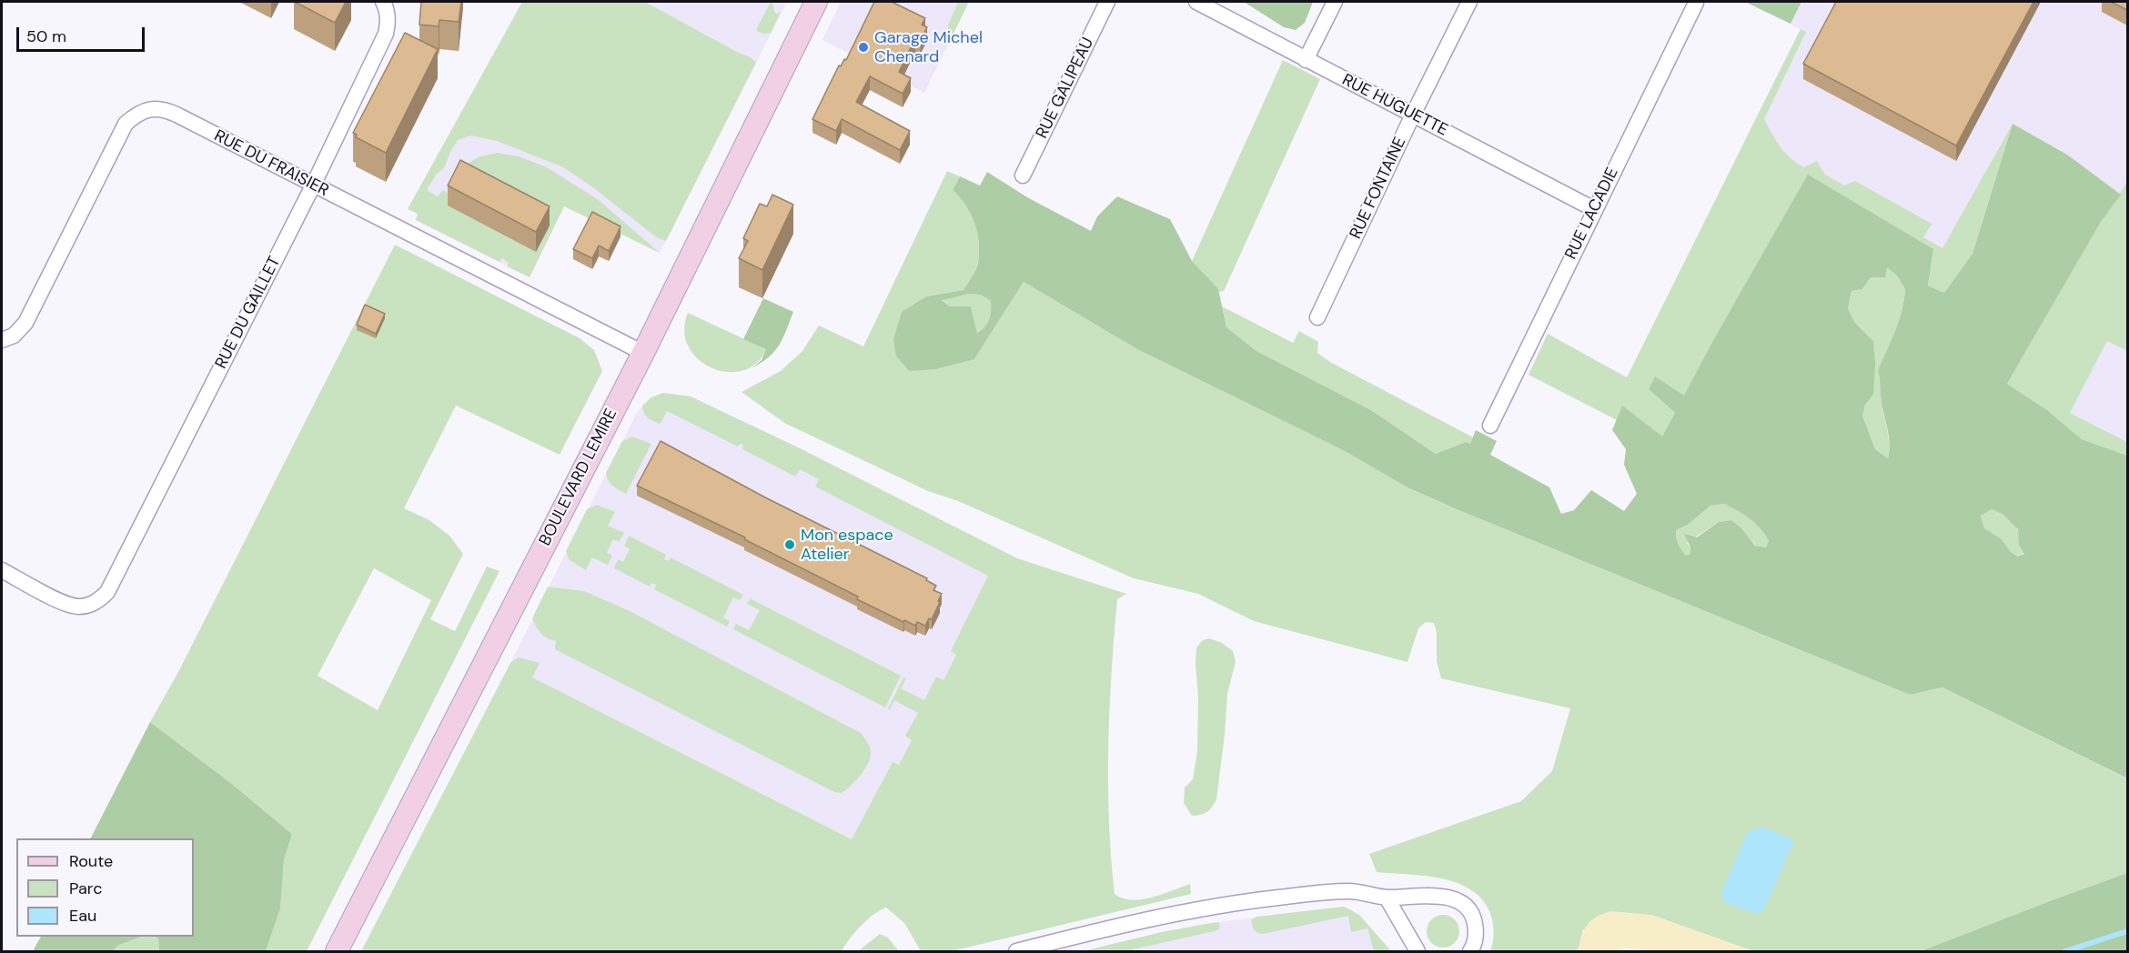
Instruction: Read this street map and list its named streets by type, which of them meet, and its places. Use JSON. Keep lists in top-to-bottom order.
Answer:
{
  "streets": {
    "main road": ["BOULEVARD LEMIRE"],
    "street": [
      "RUE GALIPEAU",
      "RUE HUGUETTE",
      "RUE DU FRAISIER",
      "RUE FONTAINE",
      "RUE LACADIE",
      "RUE DU GAILLET"
    ]
  },
  "crossings": [
    ["RUE HUGUETTE", "RUE FONTAINE"],
    ["RUE HUGUETTE", "RUE LACADIE"],
    ["RUE DU FRAISIER", "RUE DU GAILLET"],
    ["RUE DU FRAISIER", "BOULEVARD LEMIRE"]
  ],
  "places": ["Garage Michel Chenard", "Mon espace Atelier"],
  "legend": ["Route", "Parc", "Eau"],
  "scale_bar": "50 m"
}
